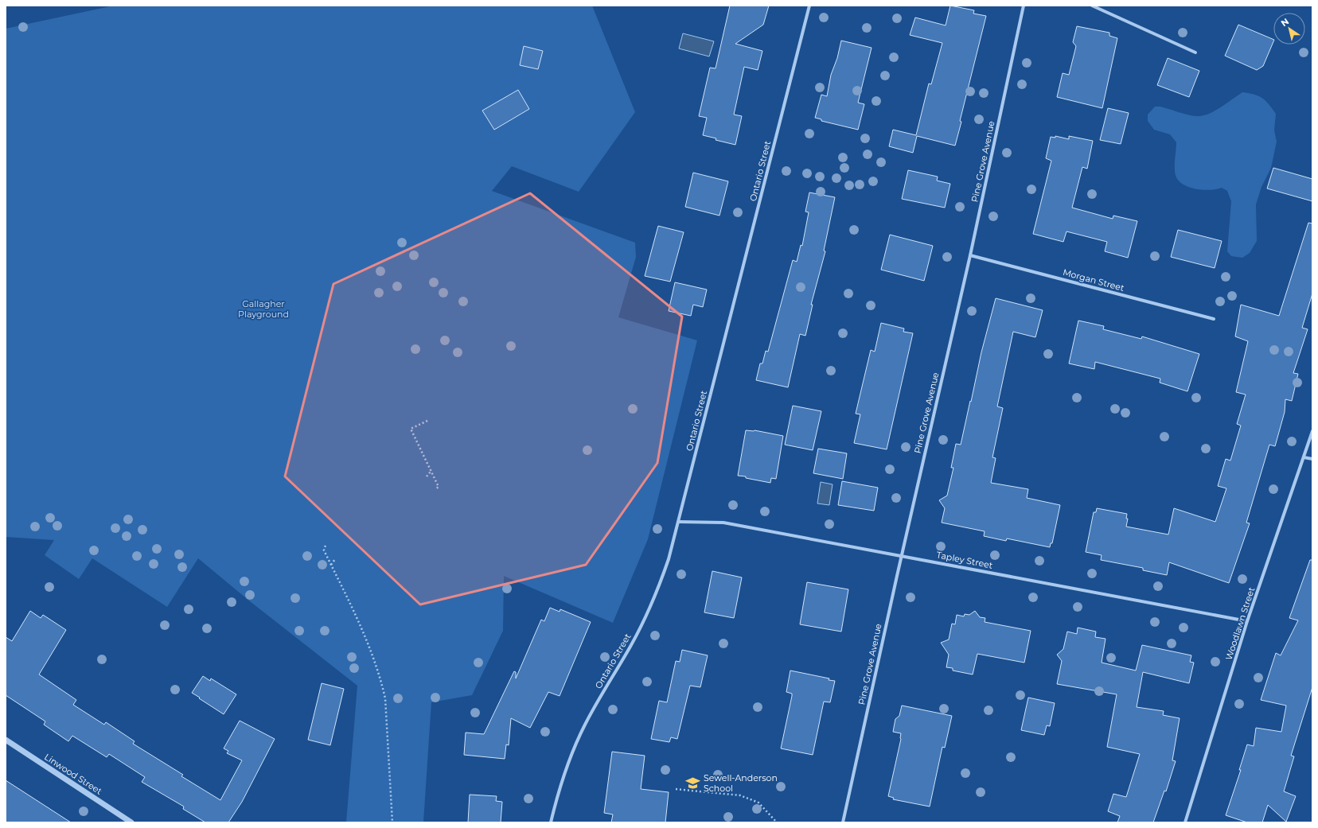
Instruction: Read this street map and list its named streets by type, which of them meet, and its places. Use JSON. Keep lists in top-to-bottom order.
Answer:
{
  "streets": {
    "street": [
      "Pine Grove Avenue",
      "Ontario Street",
      "Morgan Street",
      "Tapley Street",
      "Woodlawn Street",
      "Linwood Street"
    ]
  },
  "crossings": [
    ["Pine Grove Avenue", "Morgan Street"],
    ["Pine Grove Avenue", "Tapley Street"],
    ["Ontario Street", "Tapley Street"],
    ["Tapley Street", "Woodlawn Street"]
  ],
  "parks": ["Gallagher Playground"],
  "places": {
    "school or university": ["Sewell-Anderson School"]
  },
  "north": "top left"
}
